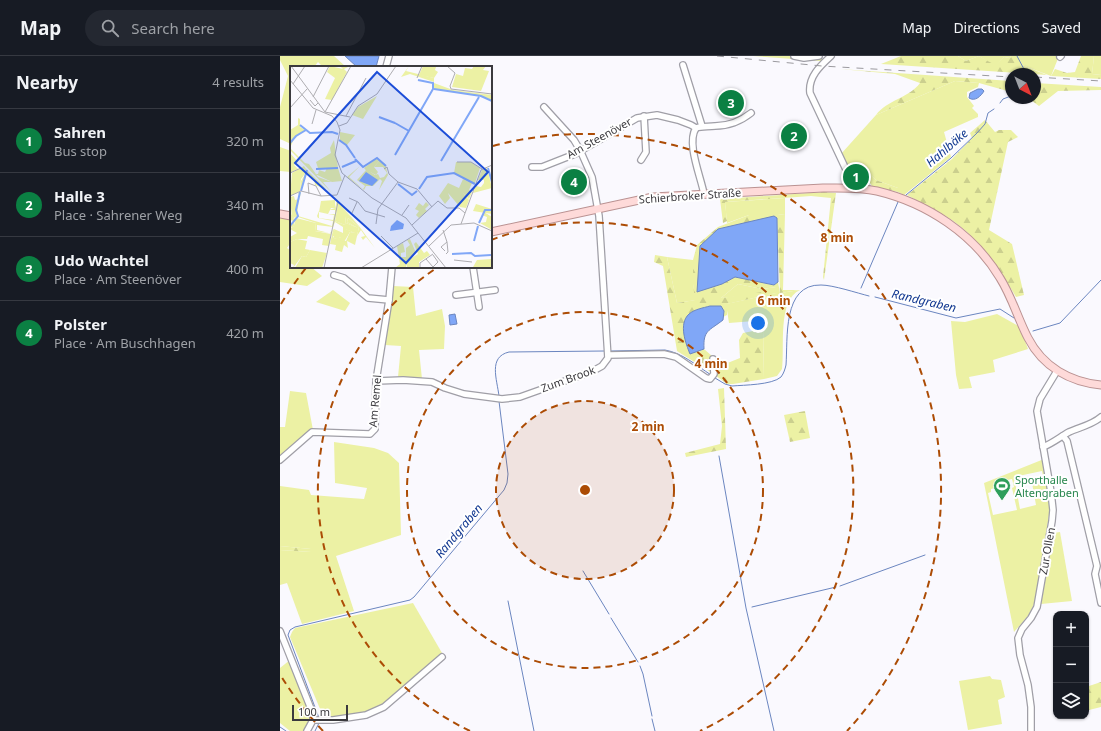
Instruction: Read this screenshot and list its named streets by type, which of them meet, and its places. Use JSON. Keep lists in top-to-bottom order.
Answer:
{
  "streets": {
    "main road": ["Schierbroker Straße"],
    "street": [
      "Am Steenöver",
      "Zum Brook",
      "Am Remel",
      "Zur Ollen"
    ]
  },
  "crossings": [
    ["Schierbroker Straße", "Zur Ollen"],
    ["Zum Brook", "Am Remel"]
  ],
  "water": ["Hahlbäke", "Randgraben"],
  "places": {
    "sports": ["Sporthalle Altengraben"]
  },
  "scale_bar": "100 m",
  "north": "bottom right",
  "page": {
    "header": "Map",
    "search": "Search here",
    "nav": ["Map", "Directions", "Saved"],
    "heading": ["Nearby", "4 results"],
    "pins": [
      "3",
      "2",
      "1",
      "4"
    ],
    "list": [
      {
        "mark": "1",
        "name": "Sahren",
        "note": "Bus stop",
        "value": "320 m"
      },
      {
        "mark": "2",
        "name": "Halle 3",
        "note": "Place · Sahrener Weg",
        "value": "340 m"
      },
      {
        "mark": "3",
        "name": "Udo Wachtel",
        "note": "Place · Am Steenöver",
        "value": "400 m"
      },
      {
        "mark": "4",
        "name": "Polster",
        "note": "Place · Am Buschhagen",
        "value": "420 m"
      }
    ],
    "map_buttons": ["+", "−"],
    "scale": "100 m"
  },
  "rings": [
    "8 min",
    "6 min",
    "4 min",
    "2 min"
  ]
}
